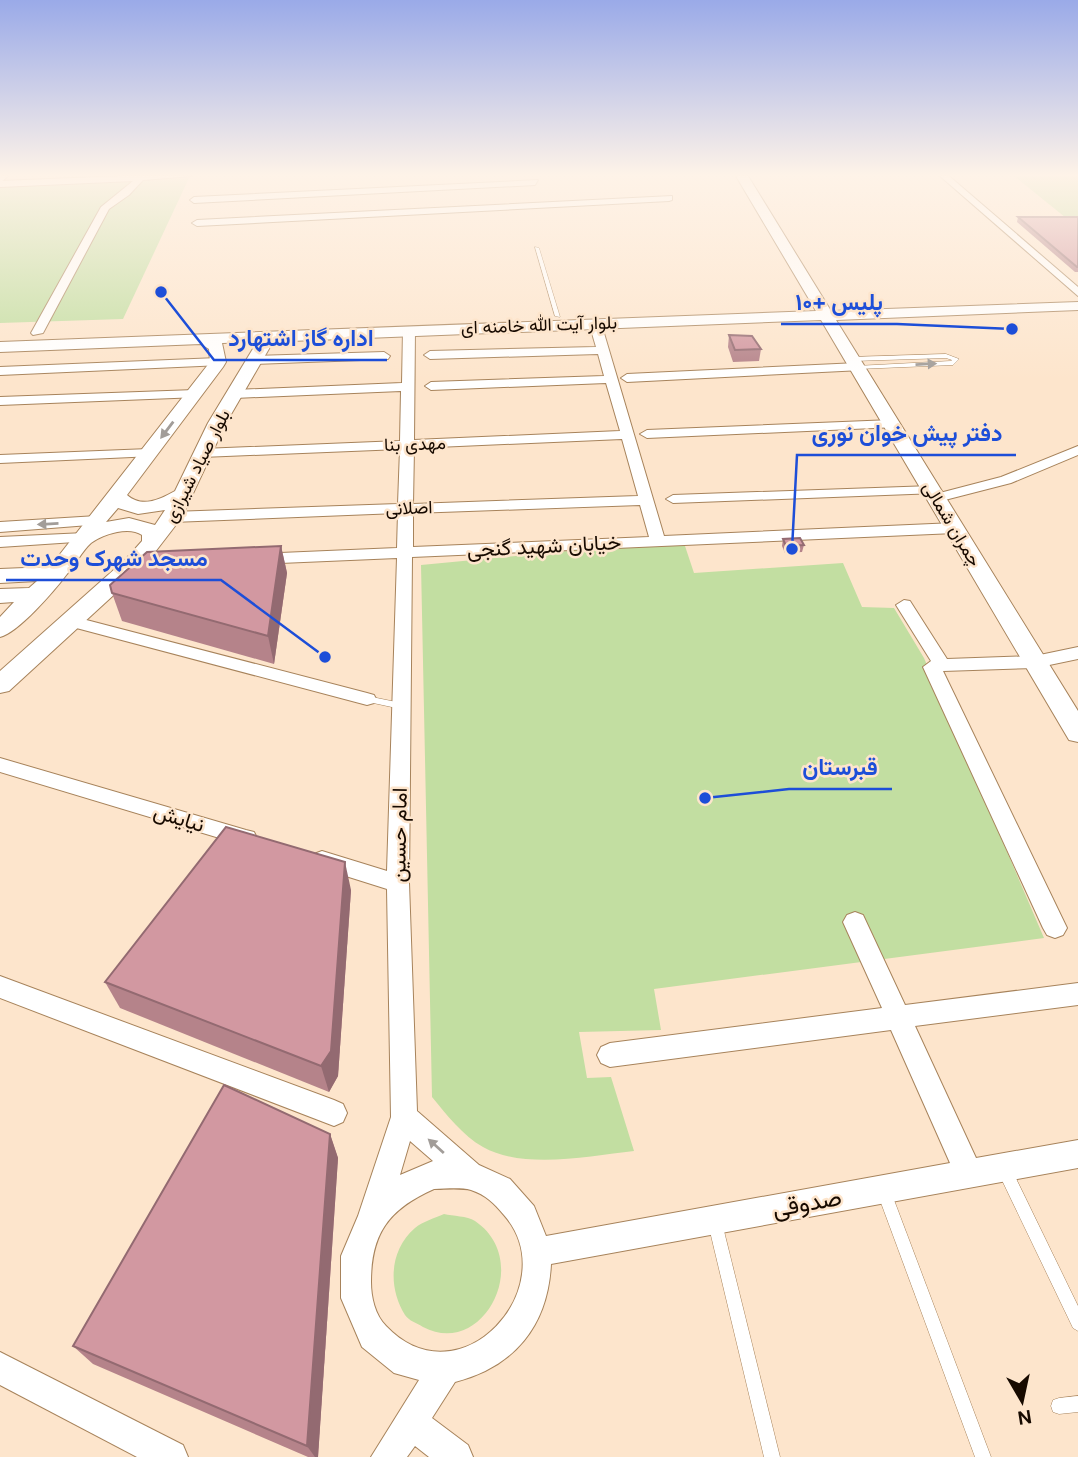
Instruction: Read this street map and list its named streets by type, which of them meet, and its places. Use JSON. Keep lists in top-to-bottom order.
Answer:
{
  "streets": {
    "main road": ["بلوار آیت الله خامنه ای"],
    "street": [
      "مهدی بنا",
      "بلوار صیاد شیرازی",
      "اصلانی",
      "چمران شمالی",
      "خیابان شهید گنجی",
      "نیایش",
      "امام حسین",
      "صدوقی"
    ]
  },
  "crossings": [
    ["بلوار آیت الله خامنه ای", "بلوار صیاد شیرازی"],
    ["بلوار آیت الله خامنه ای", "چمران شمالی"],
    ["بلوار آیت الله خامنه ای", "امام حسین"],
    ["مهدی بنا", "بلوار صیاد شیرازی"],
    ["مهدی بنا", "امام حسین"],
    ["بلوار صیاد شیرازی", "اصلانی"],
    ["اصلانی", "امام حسین"],
    ["چمران شمالی", "خیابان شهید گنجی"],
    ["خیابان شهید گنجی", "امام حسین"],
    ["امام حسین", "صدوقی"]
  ],
  "places": [
    "اداره گاز اشتهارد",
    "پلیس +۱۰",
    "دفتر پیش خوان نوری",
    "مسجد شهرک وحدت",
    "قبرستان"
  ],
  "north": "bottom"
}
